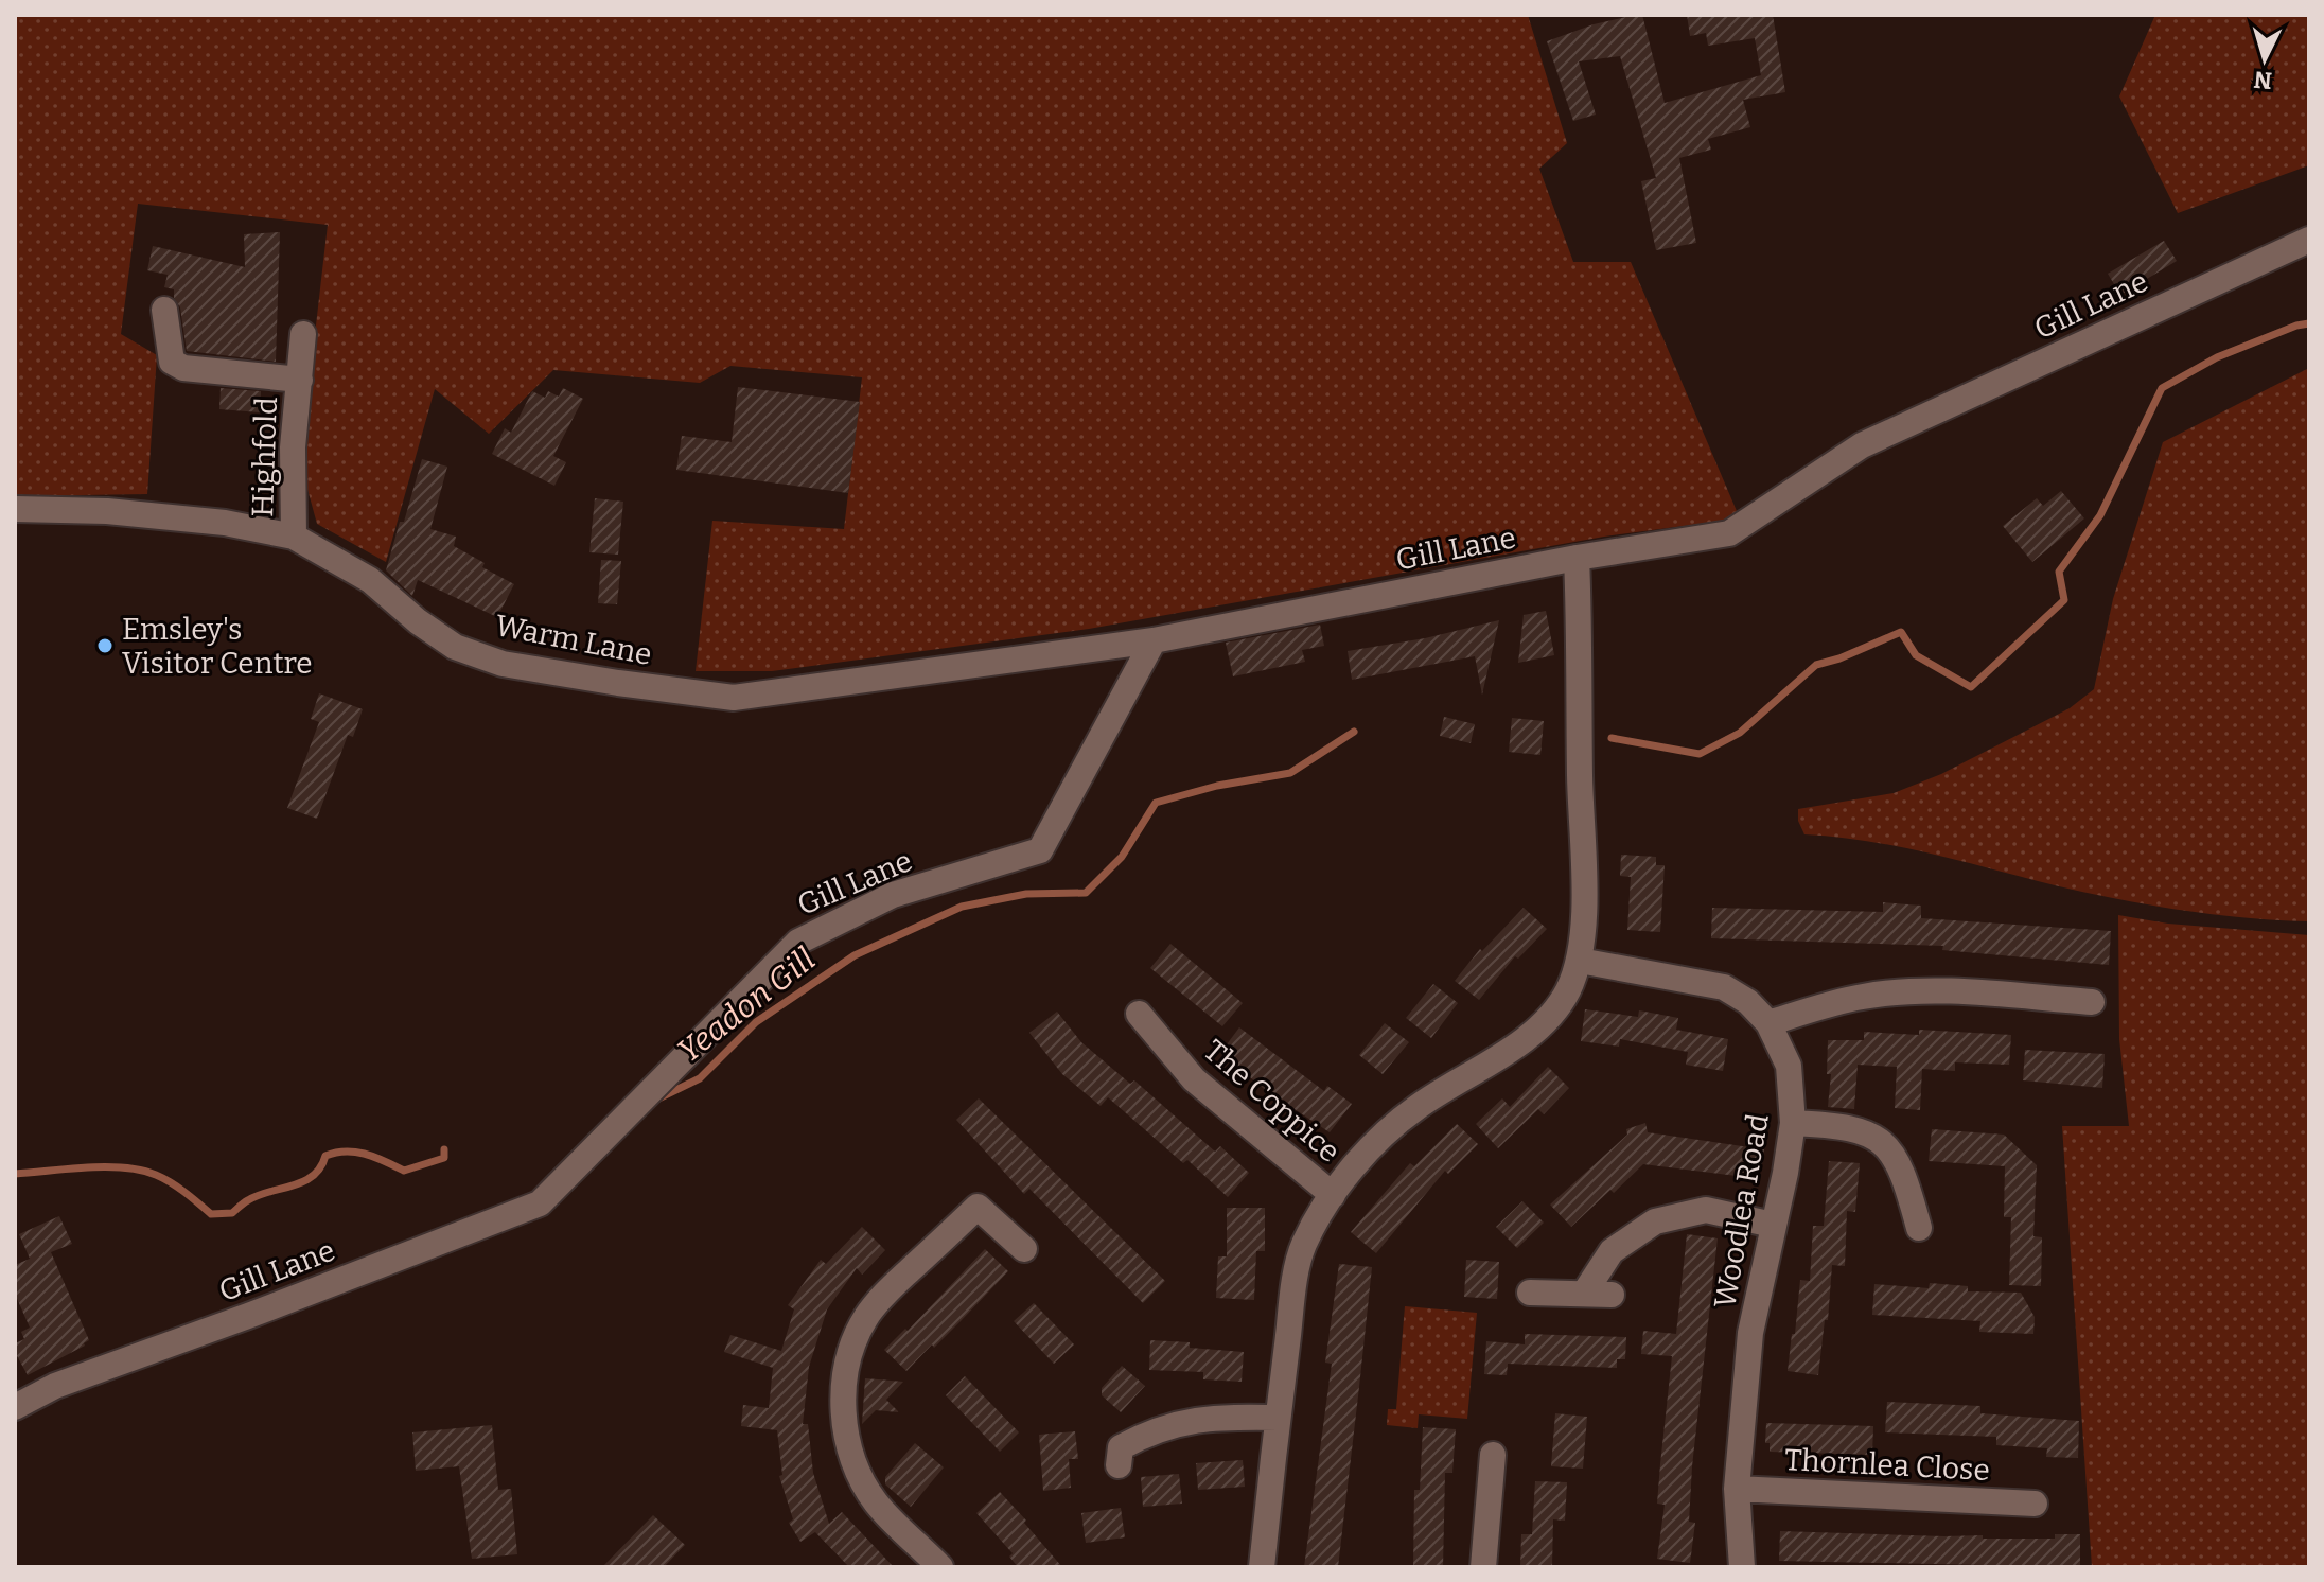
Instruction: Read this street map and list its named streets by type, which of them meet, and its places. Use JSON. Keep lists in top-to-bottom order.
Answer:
{
  "streets": {
    "street": [
      "Gill Lane",
      "Highfold",
      "Warm Lane",
      "The Coppice",
      "Woodlea Road",
      "Thornlea Close"
    ]
  },
  "crossings": [
    ["Gill Lane", "Warm Lane"],
    ["Highfold", "Warm Lane"],
    ["Woodlea Road", "Thornlea Close"]
  ],
  "water": ["Yeadon Gill"],
  "places": ["Emsley's Visitor Centre"],
  "north": "bottom"
}
